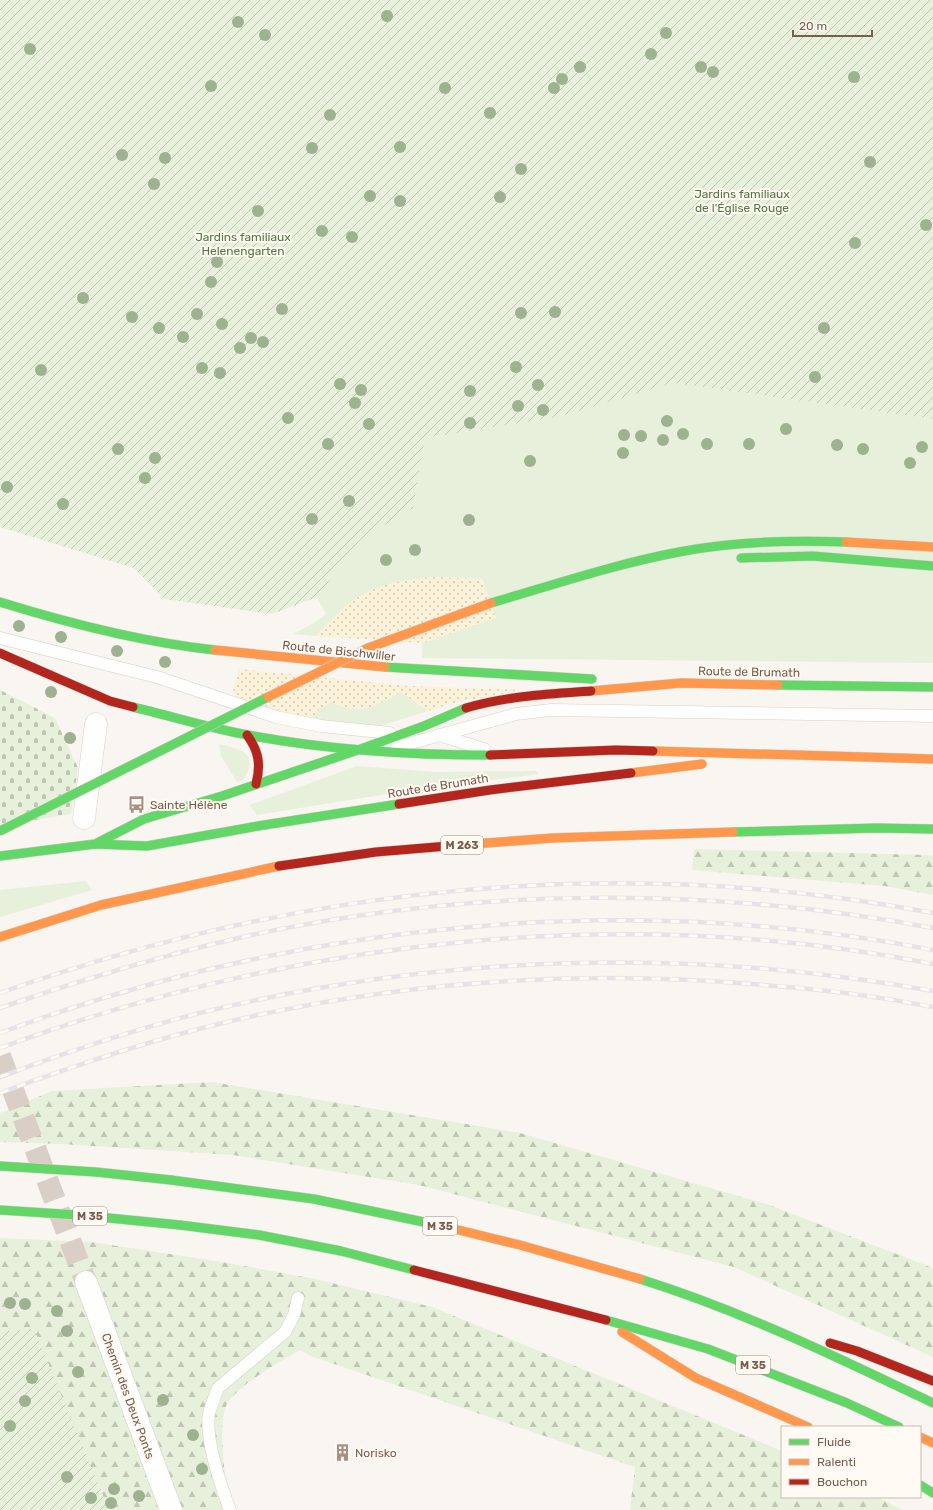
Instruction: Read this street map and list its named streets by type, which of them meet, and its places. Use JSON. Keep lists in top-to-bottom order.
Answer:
{
  "streets": {
    "main road": [
      "Route de Bischwiller",
      "Route de Brumath",
      "M 263",
      "M 35"
    ],
    "street": ["Chemin des Deux Ponts"]
  },
  "crossings": [
    ["Route de Bischwiller", "Route de Brumath"]
  ],
  "parks": ["Jardins familiaux de l'Église Rouge", "Jardins familiaux Helenengarten"],
  "places": {
    "bus stop": ["Sainte Hélène"],
    "building": ["Norisko"]
  },
  "legend": ["Fluide", "Ralenti", "Bouchon"],
  "scale_bar": "20 m"
}
